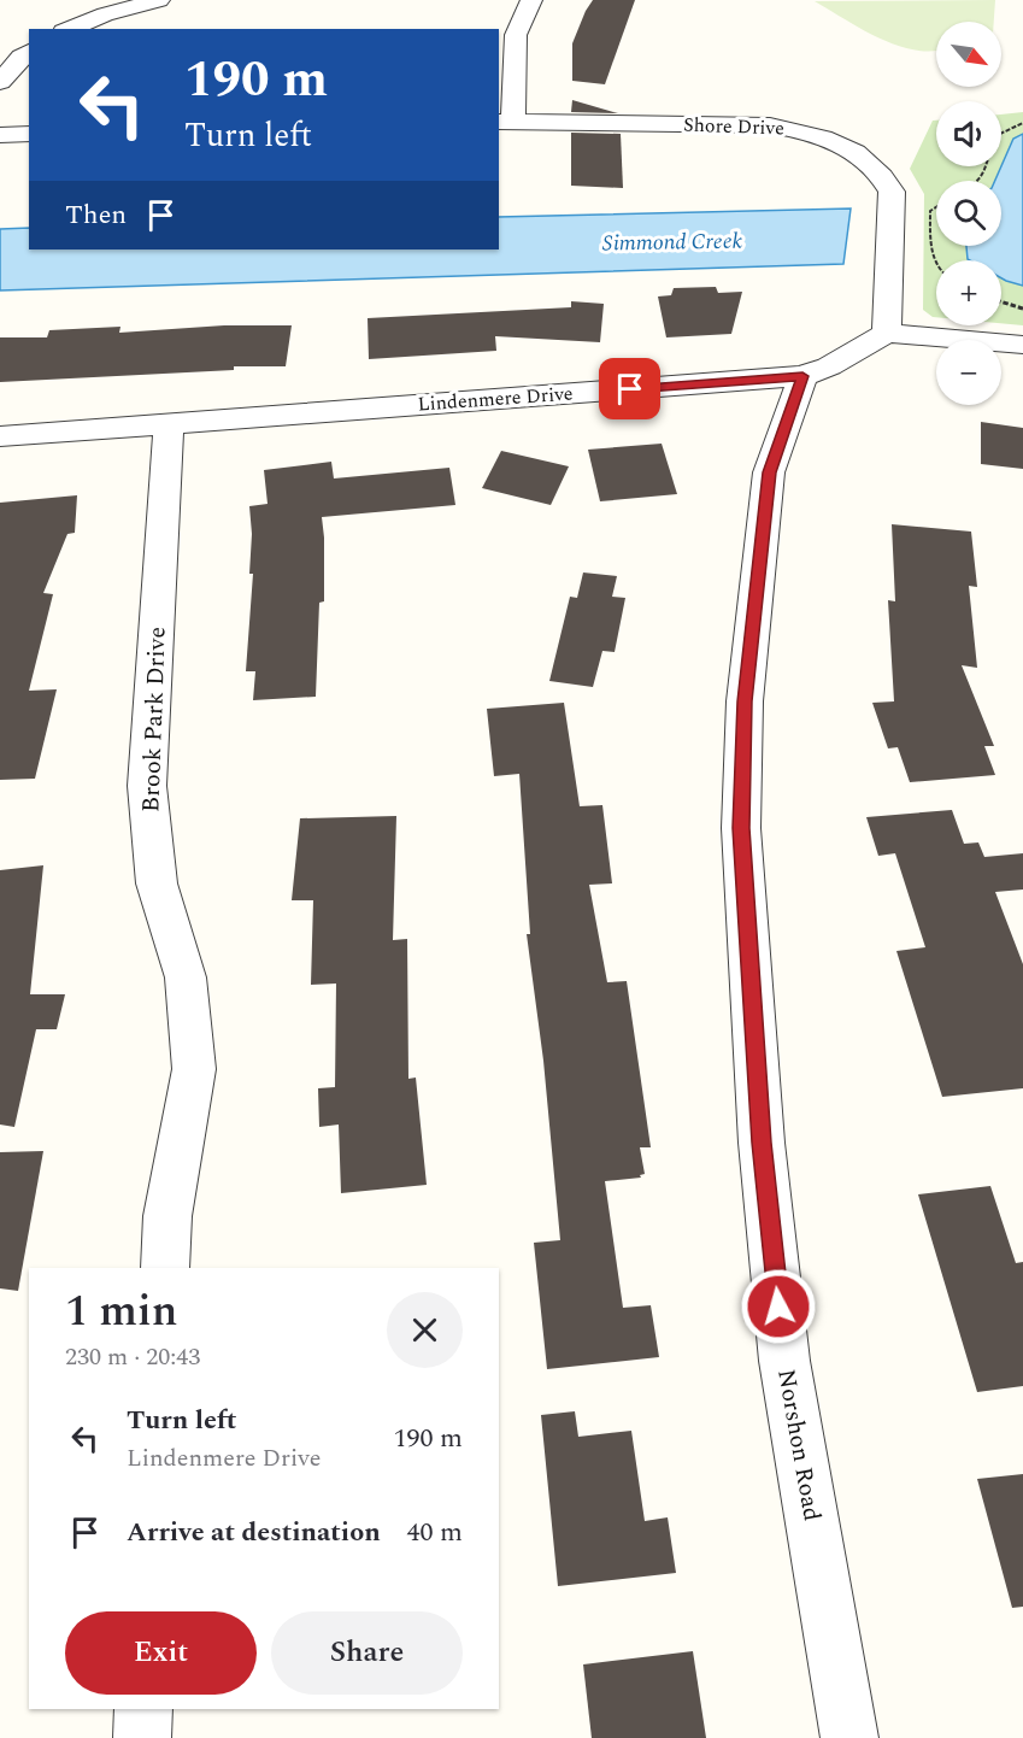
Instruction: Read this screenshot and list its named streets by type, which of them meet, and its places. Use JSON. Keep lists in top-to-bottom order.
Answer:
{
  "streets": {
    "street": [
      "Shore Drive",
      "Lindenmere Drive",
      "Brook Park Drive",
      "Norshon Road"
    ]
  },
  "crossings": [
    ["Shore Drive", "Lindenmere Drive"],
    ["Lindenmere Drive", "Brook Park Drive"],
    ["Lindenmere Drive", "Norshon Road"]
  ],
  "water": ["Simmond Creek"],
  "north": "bottom right",
  "page": {
    "map_buttons": ["+", "−"],
    "turn": ["190 m", "Turn left"],
    "then": "Then",
    "heading": ["1 min", "230 m · 20:43"],
    "list": [
      {
        "name": "Turn left",
        "note": "Lindenmere Drive",
        "value": "190 m"
      },
      {
        "name": "Arrive at destination",
        "value": "40 m"
      }
    ],
    "buttons": ["Exit", "Share"]
  }
}
